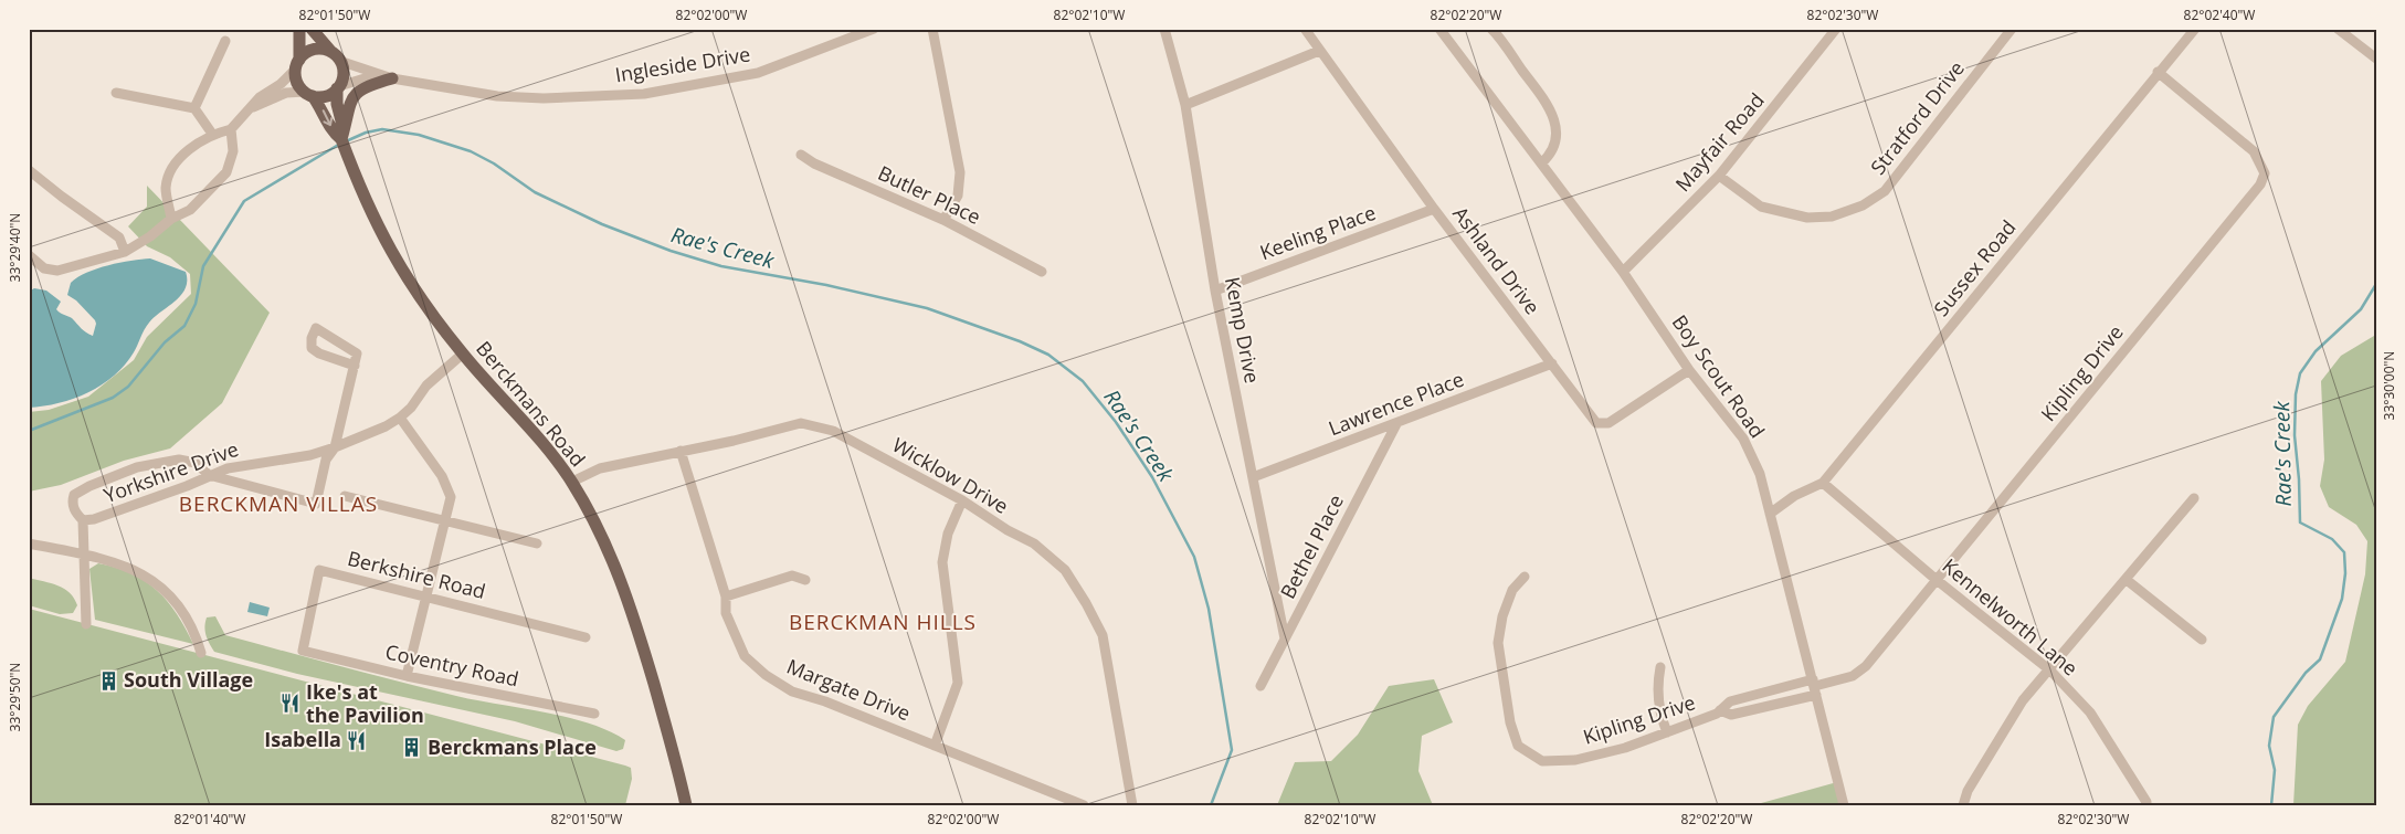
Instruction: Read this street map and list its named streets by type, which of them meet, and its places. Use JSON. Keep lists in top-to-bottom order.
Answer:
{
  "streets": {
    "main road": ["Berckmans Road"],
    "street": [
      "Ingleside Drive",
      "Stratford Drive",
      "Mayfair Road",
      "Butler Place",
      "Keeling Place",
      "Ashland Drive",
      "Sussex Road",
      "Kemp Drive",
      "Kipling Drive",
      "Boy Scout Road",
      "Lawrence Place",
      "Yorkshire Drive",
      "Wicklow Drive",
      "Bethel Place",
      "Berkshire Road",
      "Kennelworth Lane",
      "Coventry Road",
      "Margate Drive"
    ]
  },
  "crossings": [
    ["Ingleside Drive", "Berckmans Road"],
    ["Stratford Drive", "Mayfair Road"],
    ["Mayfair Road", "Boy Scout Road"],
    ["Keeling Place", "Ashland Drive"],
    ["Keeling Place", "Kemp Drive"],
    ["Ashland Drive", "Boy Scout Road"],
    ["Ashland Drive", "Lawrence Place"],
    ["Sussex Road", "Kipling Drive"],
    ["Sussex Road", "Boy Scout Road"],
    ["Sussex Road", "Kennelworth Lane"],
    ["Kemp Drive", "Lawrence Place"],
    ["Kemp Drive", "Bethel Place"],
    ["Kipling Drive", "Boy Scout Road"],
    ["Kipling Drive", "Kennelworth Lane"],
    ["Berckmans Road", "Yorkshire Drive"],
    ["Berckmans Road", "Wicklow Drive"],
    ["Lawrence Place", "Bethel Place"],
    ["Wicklow Drive", "Margate Drive"],
    ["Berkshire Road", "Coventry Road"]
  ],
  "districts": ["BERCKMAN VILLAS", "BERCKMAN HILLS"],
  "water": ["Rae's Creek"],
  "places": {
    "building": ["South Village", "Berckmans Place"],
    "restaurant": ["Ike's at the Pavilion", "Isabella"]
  },
  "coordinates": [
    "82°01'50\"W",
    "82°02'00\"W",
    "82°02'10\"W",
    "82°02'20\"W",
    "82°02'30\"W",
    "82°02'40\"W",
    "33°29'40\"N",
    "33°30'00\"N",
    "33°29'50\"N",
    "82°01'40\"W"
  ]
}
